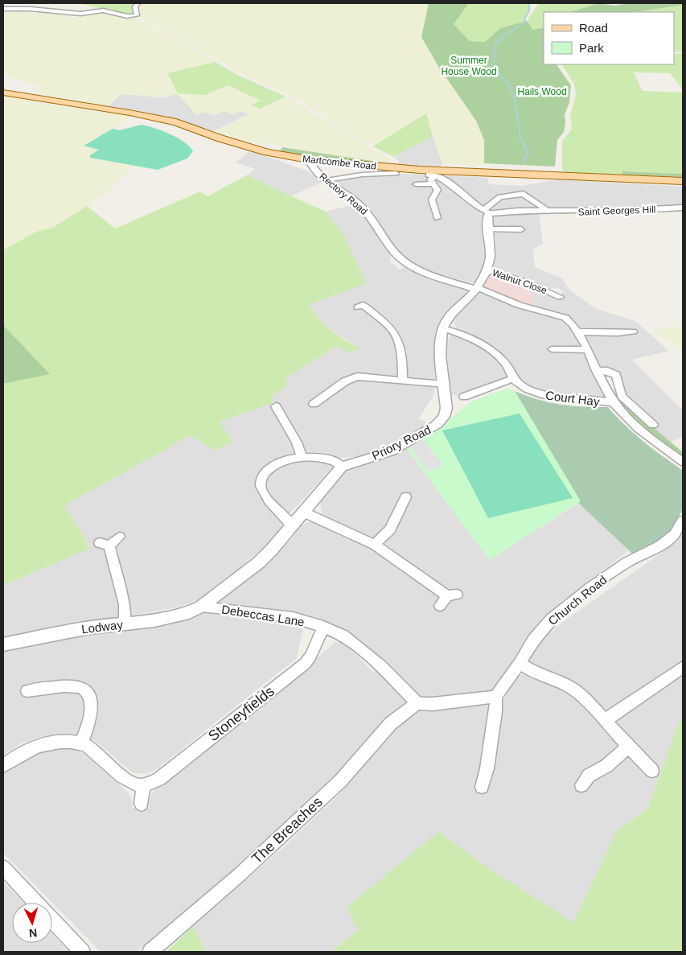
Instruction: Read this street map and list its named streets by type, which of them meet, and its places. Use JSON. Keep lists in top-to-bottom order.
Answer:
{
  "streets": {
    "main road": ["Martcombe Road"],
    "street": [
      "Rectory Road",
      "Saint Georges Hill",
      "Walnut Close",
      "Court Hay",
      "Priory Road",
      "Church Road",
      "Debeccas Lane",
      "Lodway",
      "Stoneyfields",
      "The Breaches"
    ]
  },
  "crossings": [
    ["Martcombe Road", "Rectory Road"],
    ["Court Hay", "Priory Road"],
    ["Debeccas Lane", "Lodway"],
    ["Debeccas Lane", "Stoneyfields"],
    ["Debeccas Lane", "The Breaches"]
  ],
  "parks": ["Summer House Wood", "Hails Wood"],
  "legend": ["Road", "Park"],
  "north": "bottom"
}
